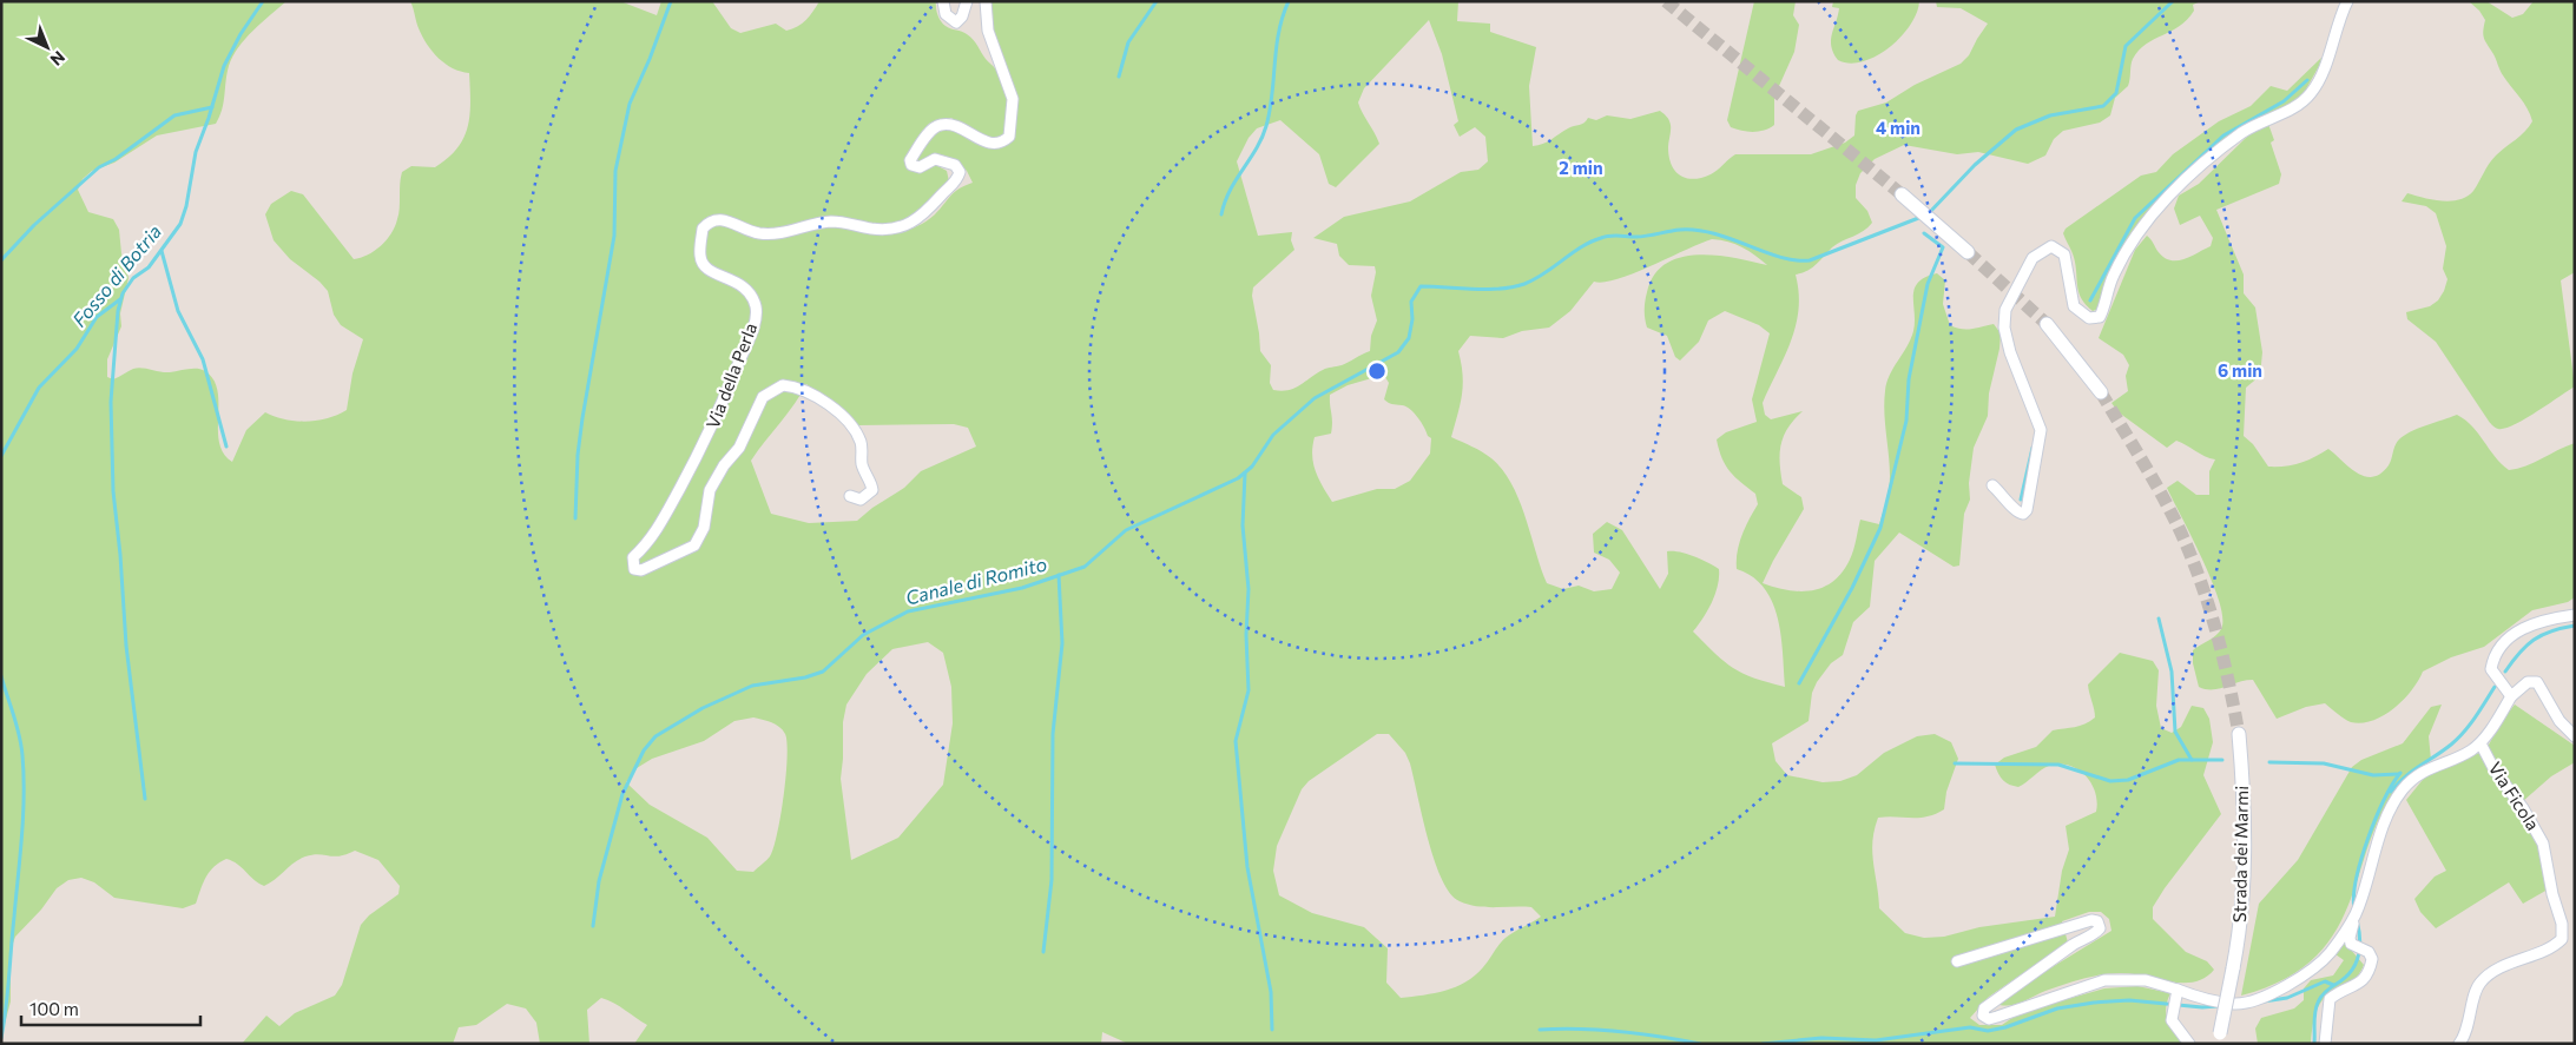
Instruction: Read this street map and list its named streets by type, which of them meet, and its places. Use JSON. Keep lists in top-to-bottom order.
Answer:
{
  "streets": {
    "main road": ["Strada dei Marmi"],
    "street": ["Via della Perla", "Via Ficola"]
  },
  "water": ["Fosso di Botria", "Canale di Romito"],
  "scale_bar": "100 m",
  "north": "bottom right",
  "rings": ["4 min", "2 min", "6 min"]
}
